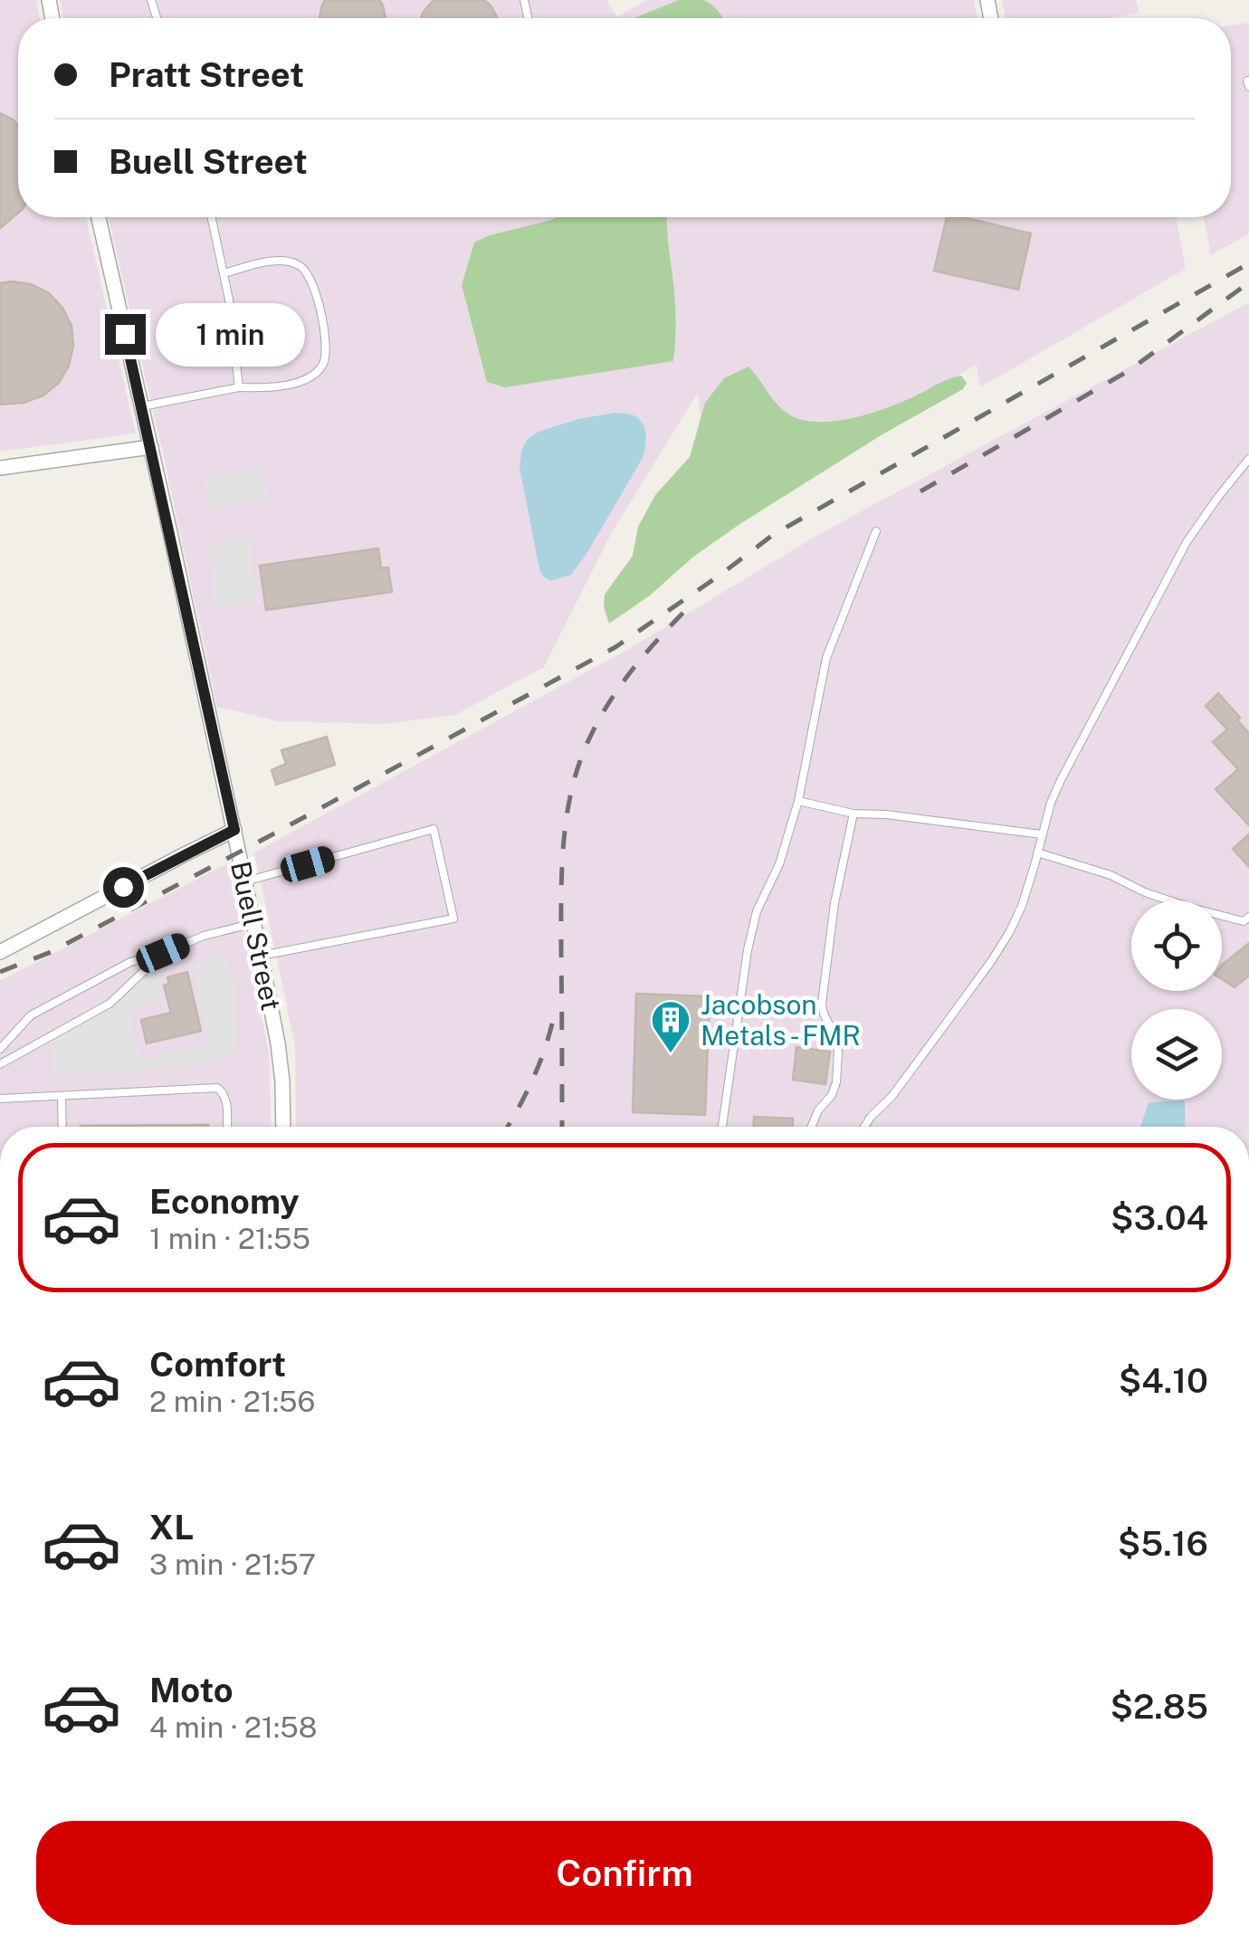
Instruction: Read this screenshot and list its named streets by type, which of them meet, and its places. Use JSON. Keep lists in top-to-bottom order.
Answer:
{
  "streets": {
    "street": ["Buell Street"]
  },
  "places": {
    "building": ["Jacobson Metals - FMR"]
  },
  "page": {
    "banner": ["Pratt Street", "Buell Street"],
    "bubble": "1 min",
    "list": [
      {
        "name": "Economy",
        "note": "1 min · 21:55",
        "value": "$3.04"
      },
      {
        "name": "Comfort",
        "note": "2 min · 21:56",
        "value": "$4.10"
      },
      {
        "name": "XL",
        "note": "3 min · 21:57",
        "value": "$5.16"
      },
      {
        "name": "Moto",
        "note": "4 min · 21:58",
        "value": "$2.85"
      }
    ],
    "buttons": "Confirm"
  }
}
